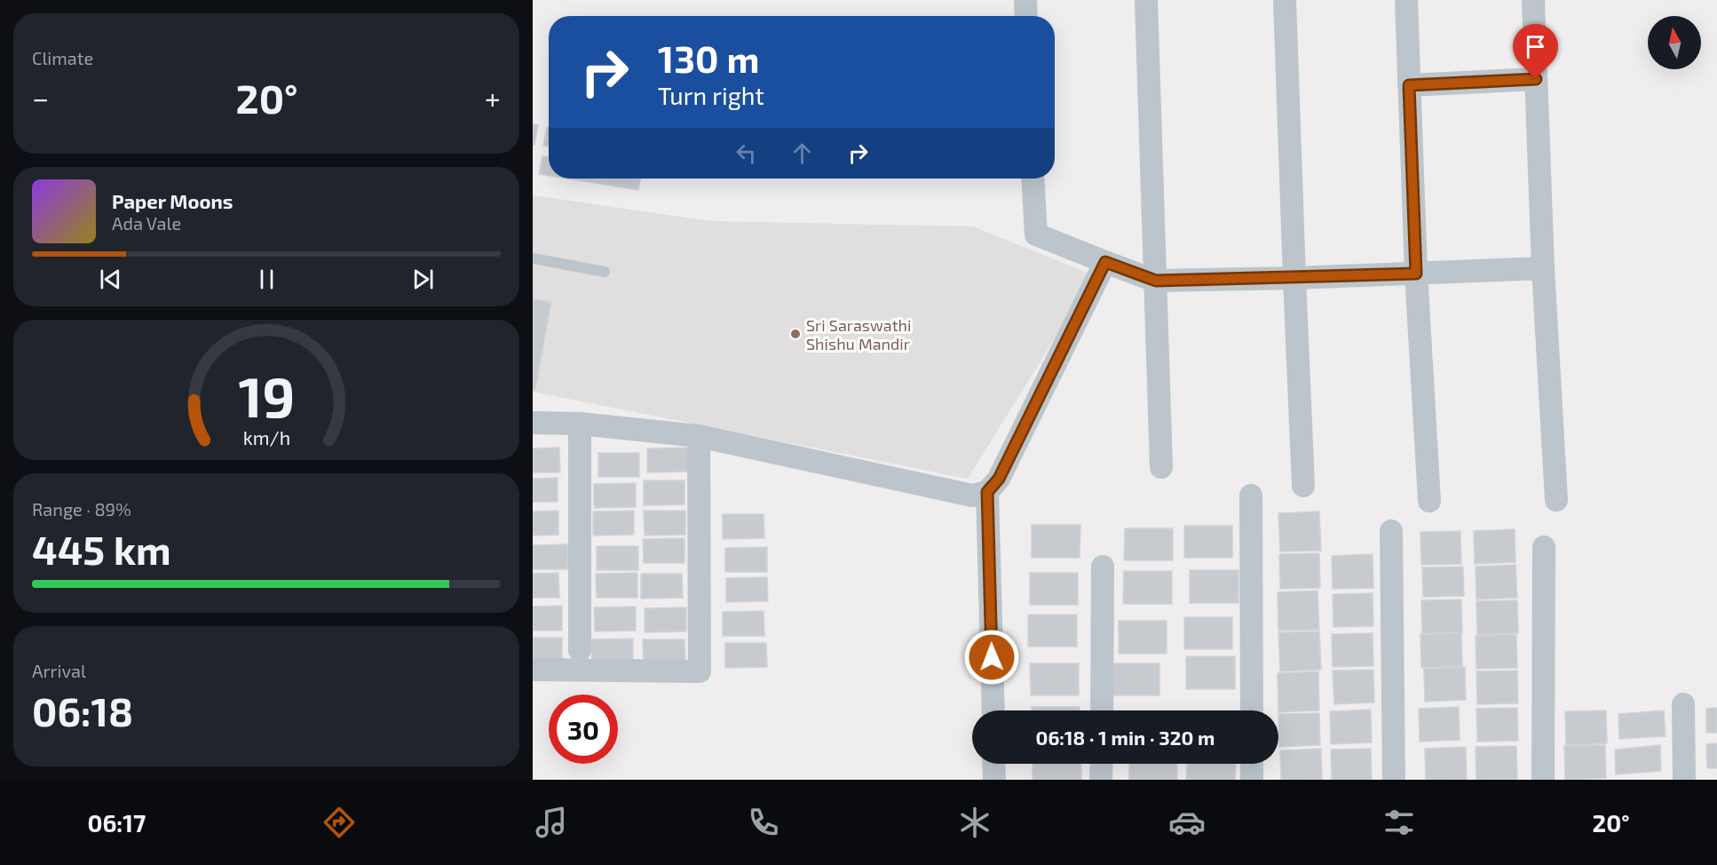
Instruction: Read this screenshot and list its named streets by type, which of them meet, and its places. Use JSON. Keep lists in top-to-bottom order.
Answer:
{
  "places": ["Sri Saraswathi Shishu Mandir"],
  "north": "top",
  "page": {
    "tile": [
      "Climate",
      ["Range · 89%", "445 km"],
      ["Arrival", "06:18"]
    ],
    "turn": ["130 m", "Turn right"],
    "heat": ["−", "20°", "+"],
    "song": ["Paper Moons", "Ada Vale"],
    "limit": "30",
    "trip": "06:18 · 1 min · 320 m",
    "tabs": ["06:17", "20°"],
    "gauge": ["19", "km/h"]
  }
}
